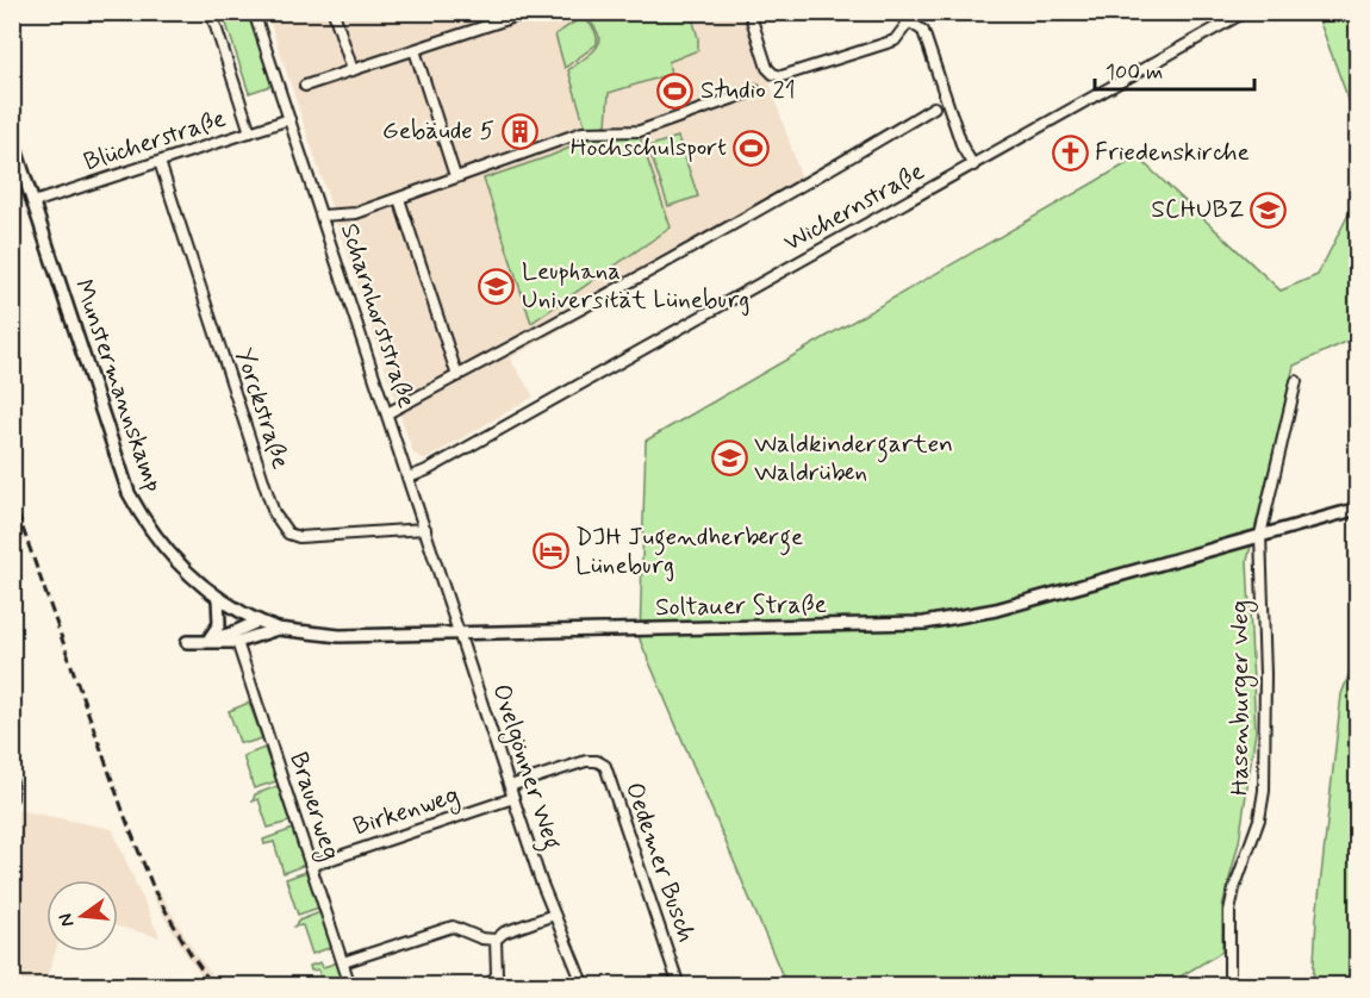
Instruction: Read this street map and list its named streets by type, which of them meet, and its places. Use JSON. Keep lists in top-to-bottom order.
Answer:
{
  "streets": {
    "street": [
      "Blücherstraße",
      "Wichernstraße",
      "Scharnhorststraße",
      "Munstermannskamp",
      "Yorckstraße",
      "Soltauer Straße",
      "Hasenburger Weg",
      "Ovelgönner Weg",
      "Brauerweg",
      "Birkenweg",
      "Oedemer Busch"
    ]
  },
  "crossings": [
    ["Blücherstraße", "Scharnhorststraße"],
    ["Blücherstraße", "Munstermannskamp"],
    ["Blücherstraße", "Yorckstraße"],
    ["Wichernstraße", "Scharnhorststraße"],
    ["Scharnhorststraße", "Yorckstraße"],
    ["Scharnhorststraße", "Soltauer Straße"],
    ["Scharnhorststraße", "Ovelgönner Weg"],
    ["Munstermannskamp", "Soltauer Straße"],
    ["Soltauer Straße", "Hasenburger Weg"],
    ["Soltauer Straße", "Ovelgönner Weg"],
    ["Soltauer Straße", "Brauerweg"],
    ["Ovelgönner Weg", "Birkenweg"],
    ["Ovelgönner Weg", "Oedemer Busch"],
    ["Brauerweg", "Birkenweg"]
  ],
  "places": {
    "sports": ["Studio 21", "Hochschulsport"],
    "building": ["Gebäude 5"],
    "church": ["Friedenskirche"],
    "school or university": ["SCHUBZ", "Leuphana Universität Lüneburg", "Waldkindergarten Waldrüben"],
    "hotel": ["DJH Jugendherberge Lüneburg"]
  },
  "scale_bar": "100 m",
  "north": "left"
}
